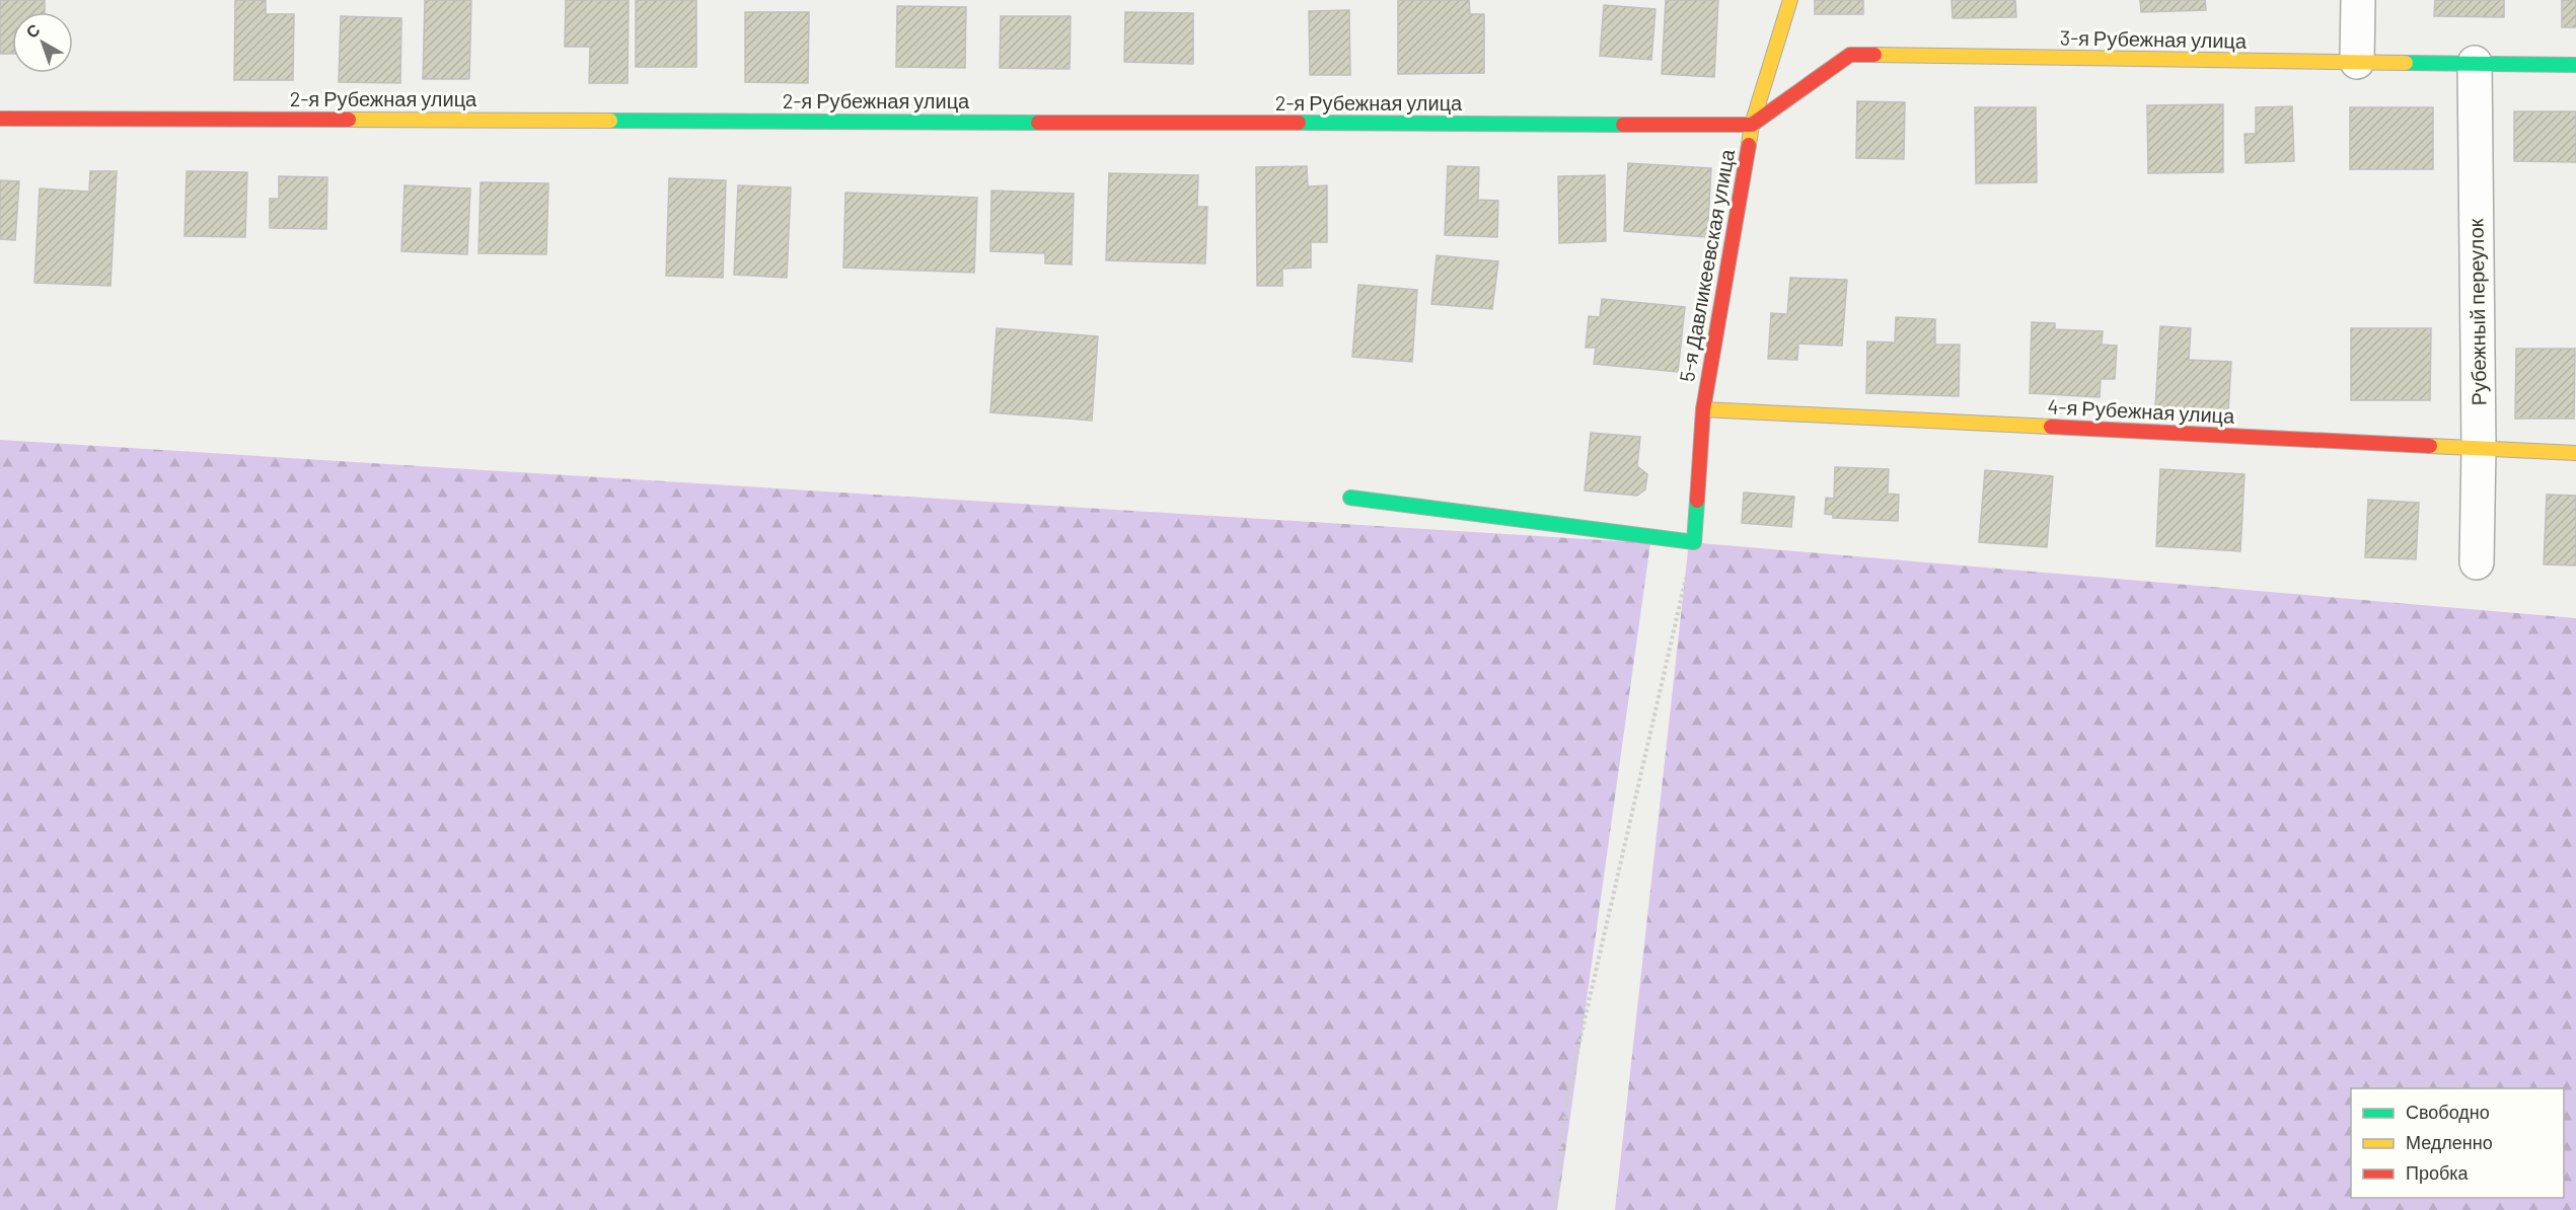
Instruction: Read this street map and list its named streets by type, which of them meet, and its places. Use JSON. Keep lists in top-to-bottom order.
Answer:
{
  "streets": {
    "street": [
      "3-я Рубежная улица",
      "2-я Рубежная улица",
      "5-я Давликеевская улица",
      "Рубежный переулок",
      "4-я Рубежная улица"
    ]
  },
  "crossings": [
    ["3-я Рубежная улица", "2-я Рубежная улица"],
    ["3-я Рубежная улица", "5-я Давликеевская улица"],
    ["3-я Рубежная улица", "Рубежный переулок"],
    ["2-я Рубежная улица", "5-я Давликеевская улица"],
    ["5-я Давликеевская улица", "4-я Рубежная улица"],
    ["Рубежный переулок", "4-я Рубежная улица"]
  ],
  "legend": ["Свободно", "Медленно", "Пробка"],
  "north": "top left"
}
